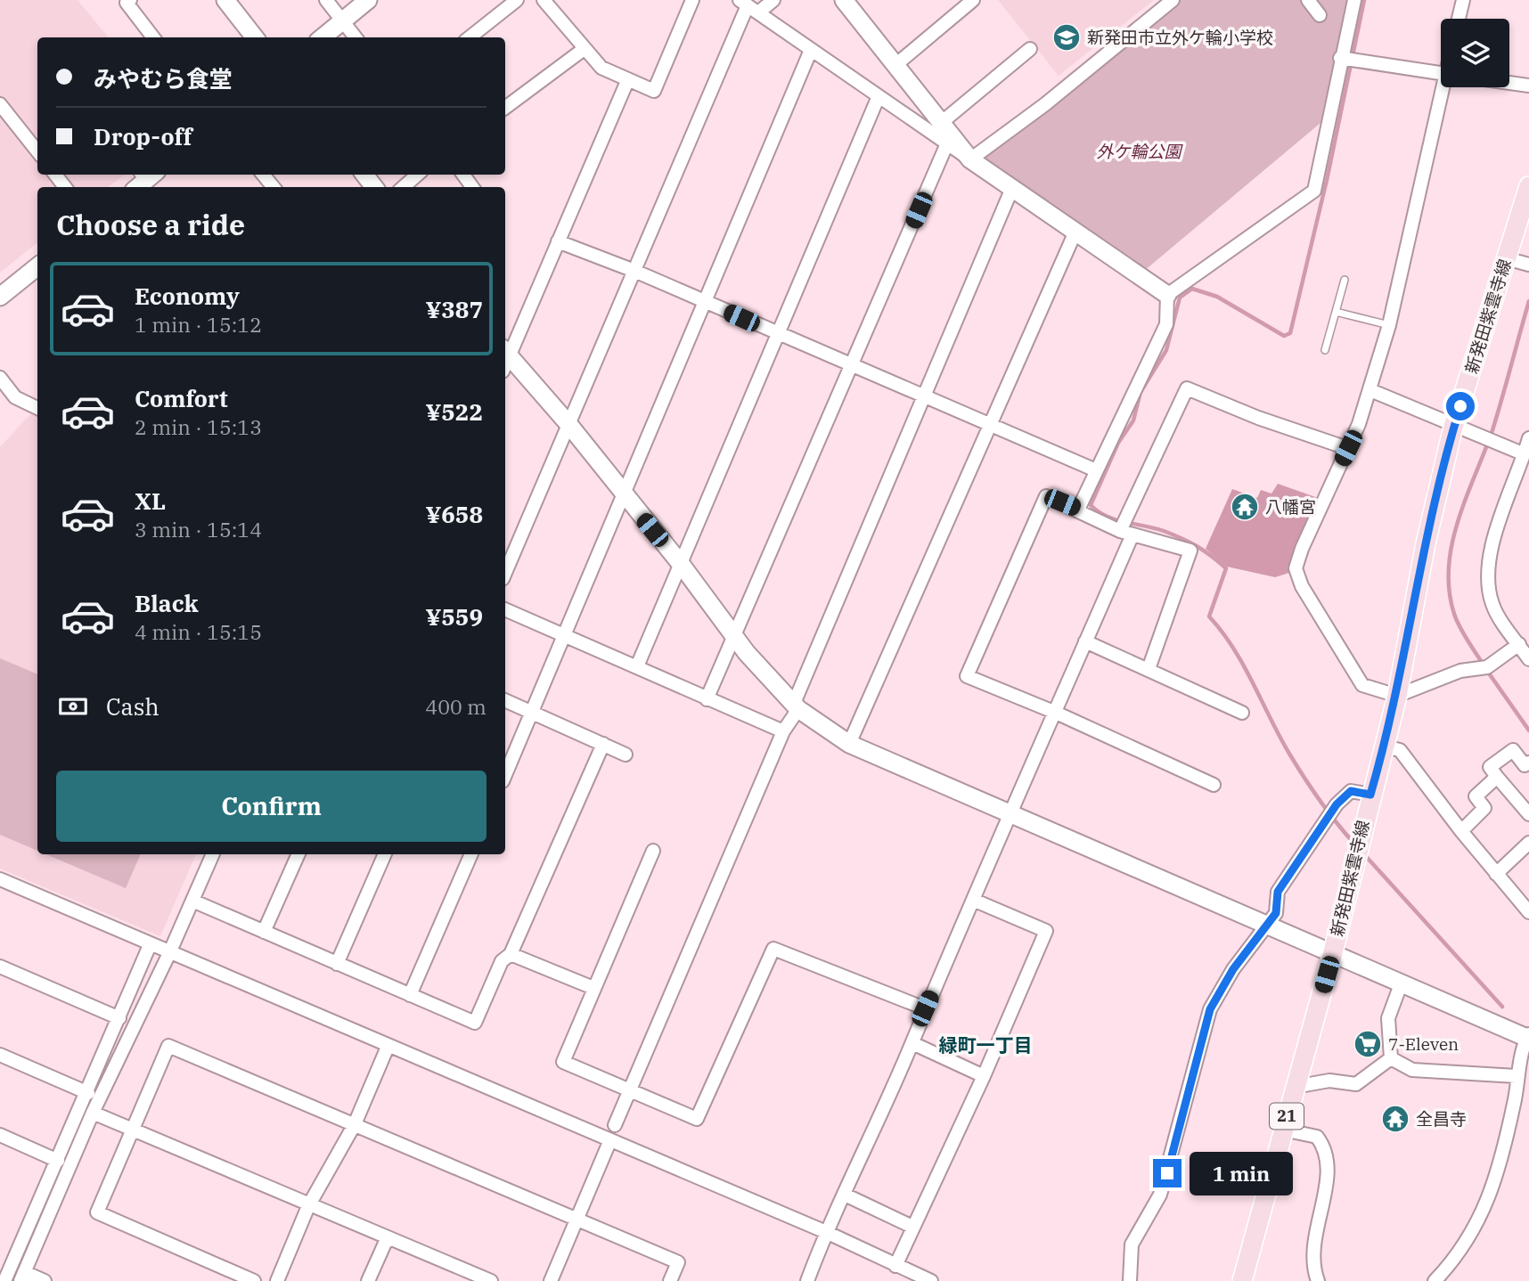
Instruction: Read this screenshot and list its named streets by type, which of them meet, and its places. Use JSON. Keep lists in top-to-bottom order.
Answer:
{
  "streets": {
    "main road": ["新発田紫雲寺線", "21"]
  },
  "districts": ["緑町一丁目"],
  "parks": ["外ケ輪公園"],
  "places": {
    "school or university": ["新発田市立外ケ輪小学校"],
    "temple": ["八幡宮", "全昌寺"],
    "supermarket": ["7-Eleven"]
  },
  "page": {
    "banner": ["みやむら食堂", "Drop-off"],
    "heading": "Choose a ride",
    "list": [
      {
        "name": "Economy",
        "note": "1 min · 15:12",
        "value": "¥387"
      },
      {
        "name": "Comfort",
        "note": "2 min · 15:13",
        "value": "¥522"
      },
      {
        "name": "XL",
        "note": "3 min · 15:14",
        "value": "¥658"
      },
      {
        "name": "Black",
        "note": "4 min · 15:15",
        "value": "¥559"
      }
    ],
    "pay": ["Cash", "400 m"],
    "buttons": "Confirm",
    "bubble": "1 min"
  }
}
